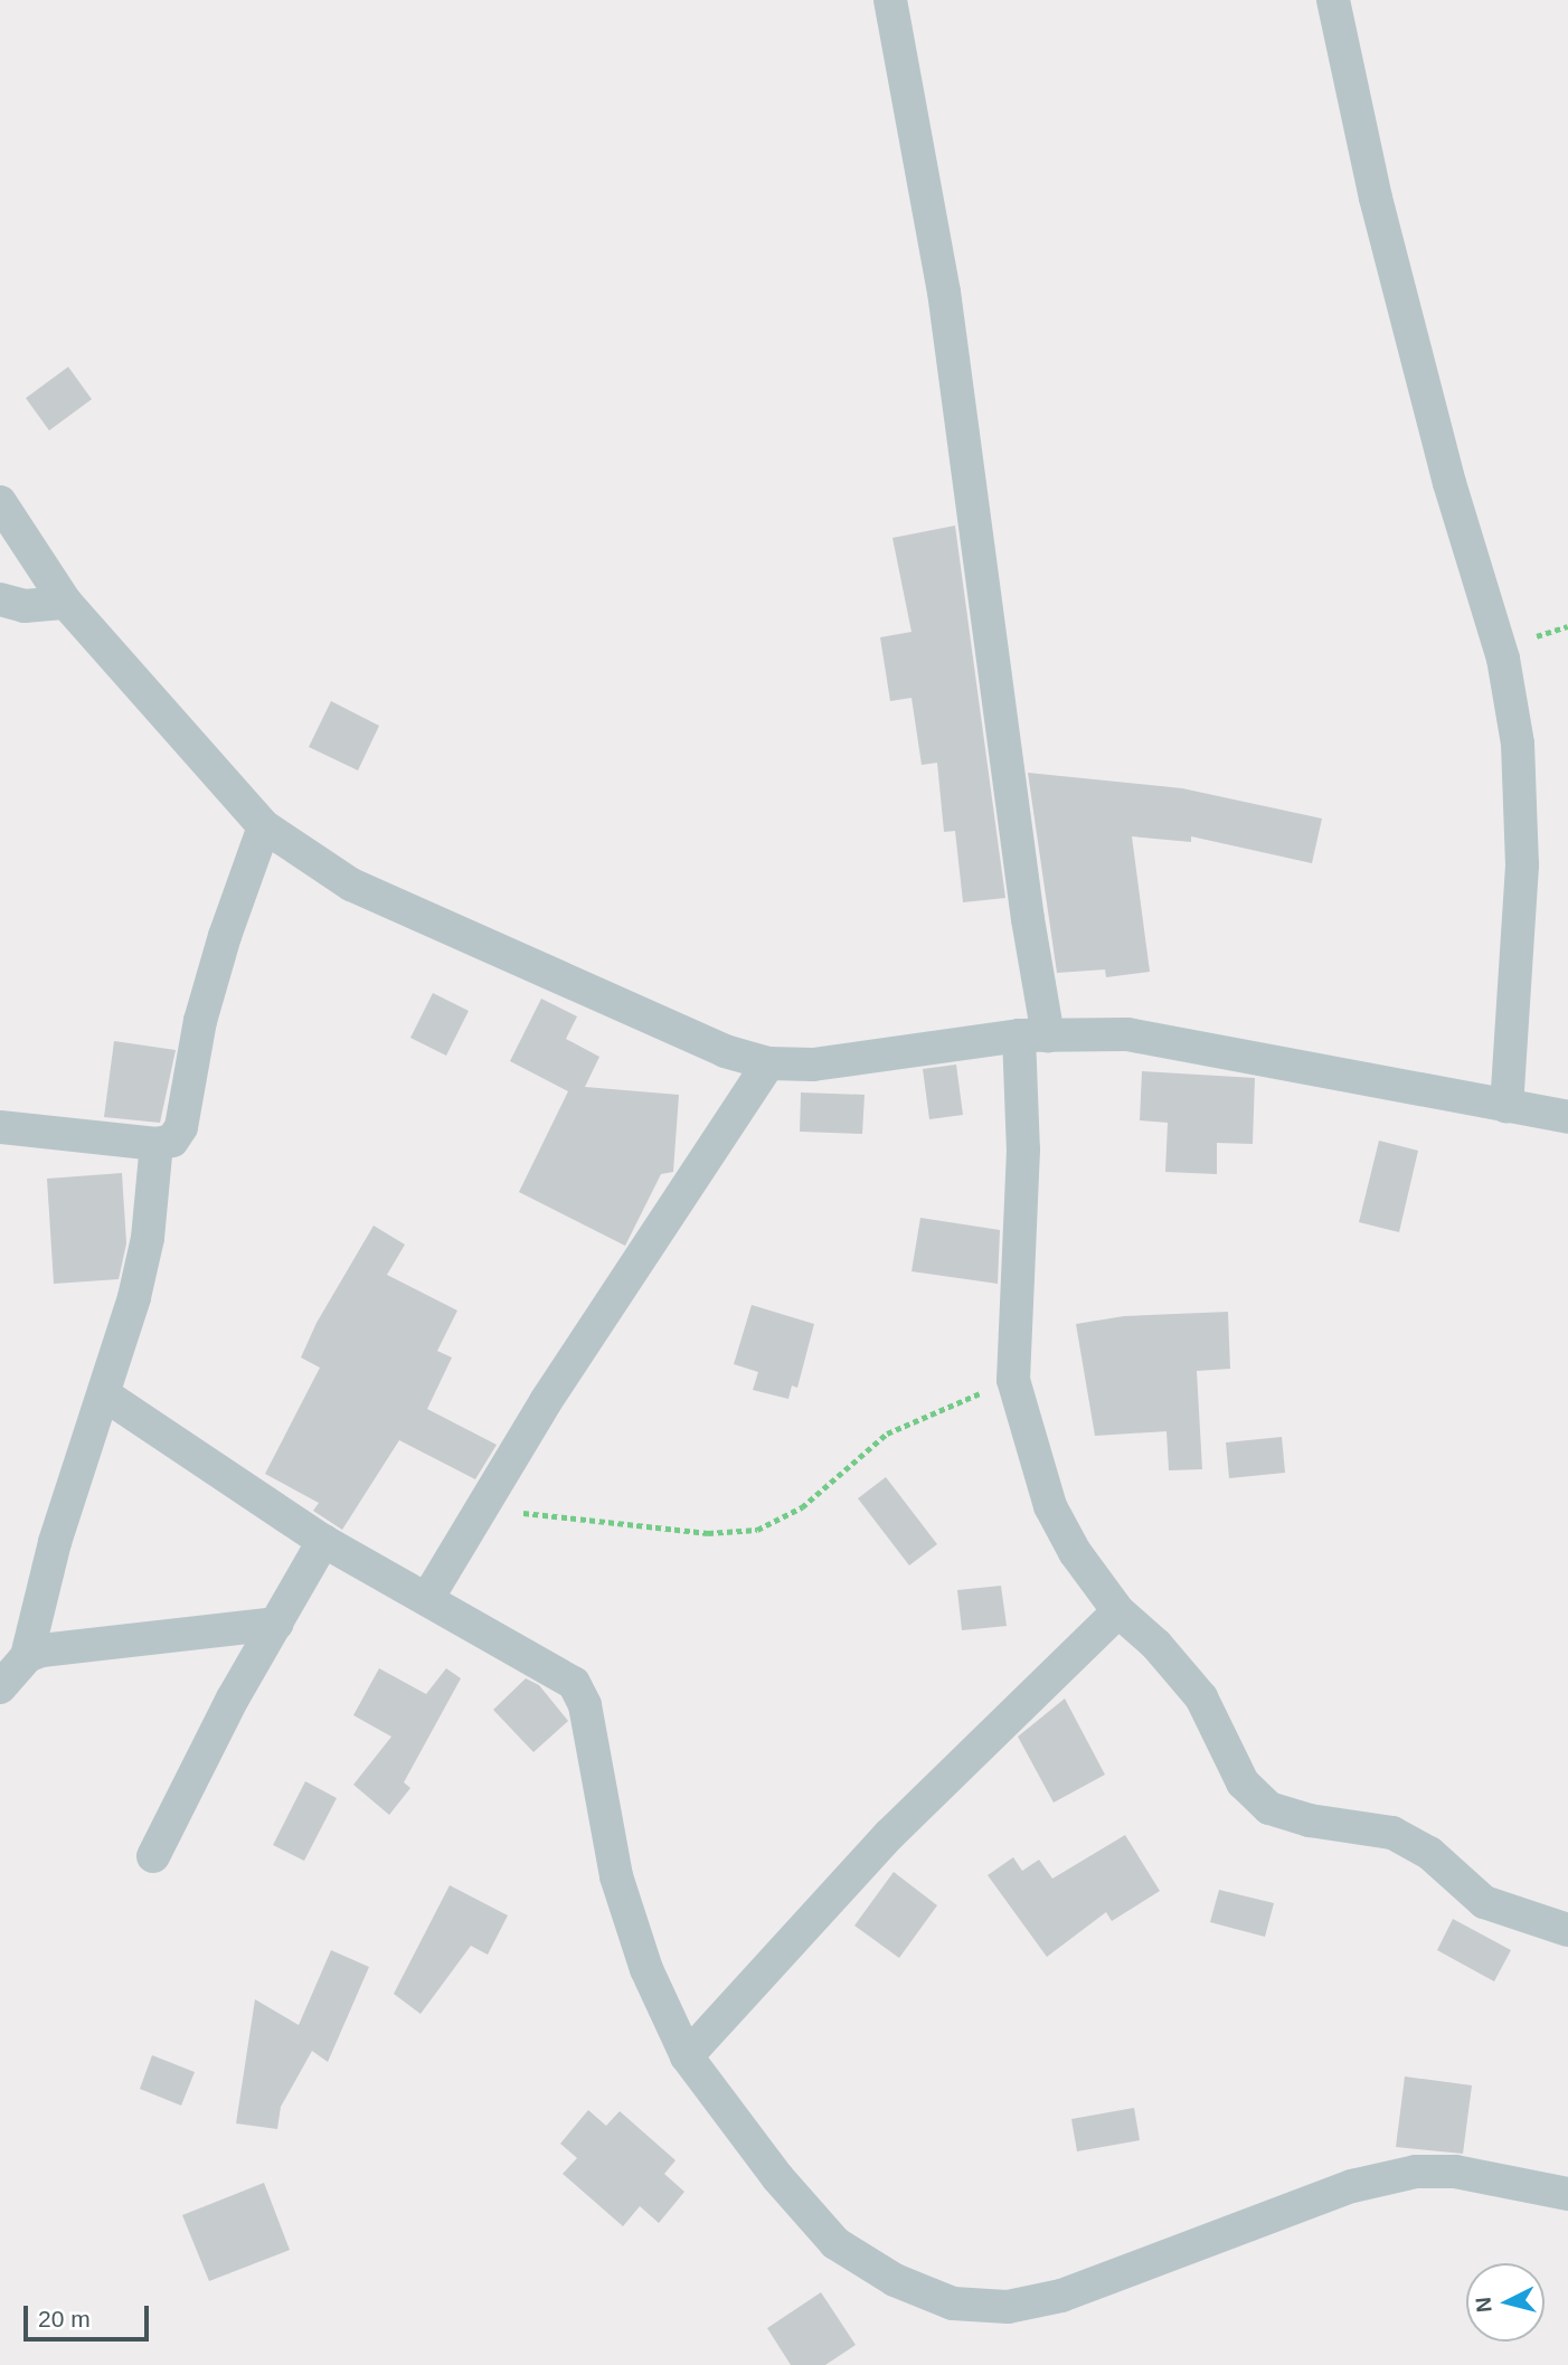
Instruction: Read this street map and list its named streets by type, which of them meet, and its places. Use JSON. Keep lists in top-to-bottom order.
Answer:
{
  "scale_bar": "20 m",
  "north": "left"
}
